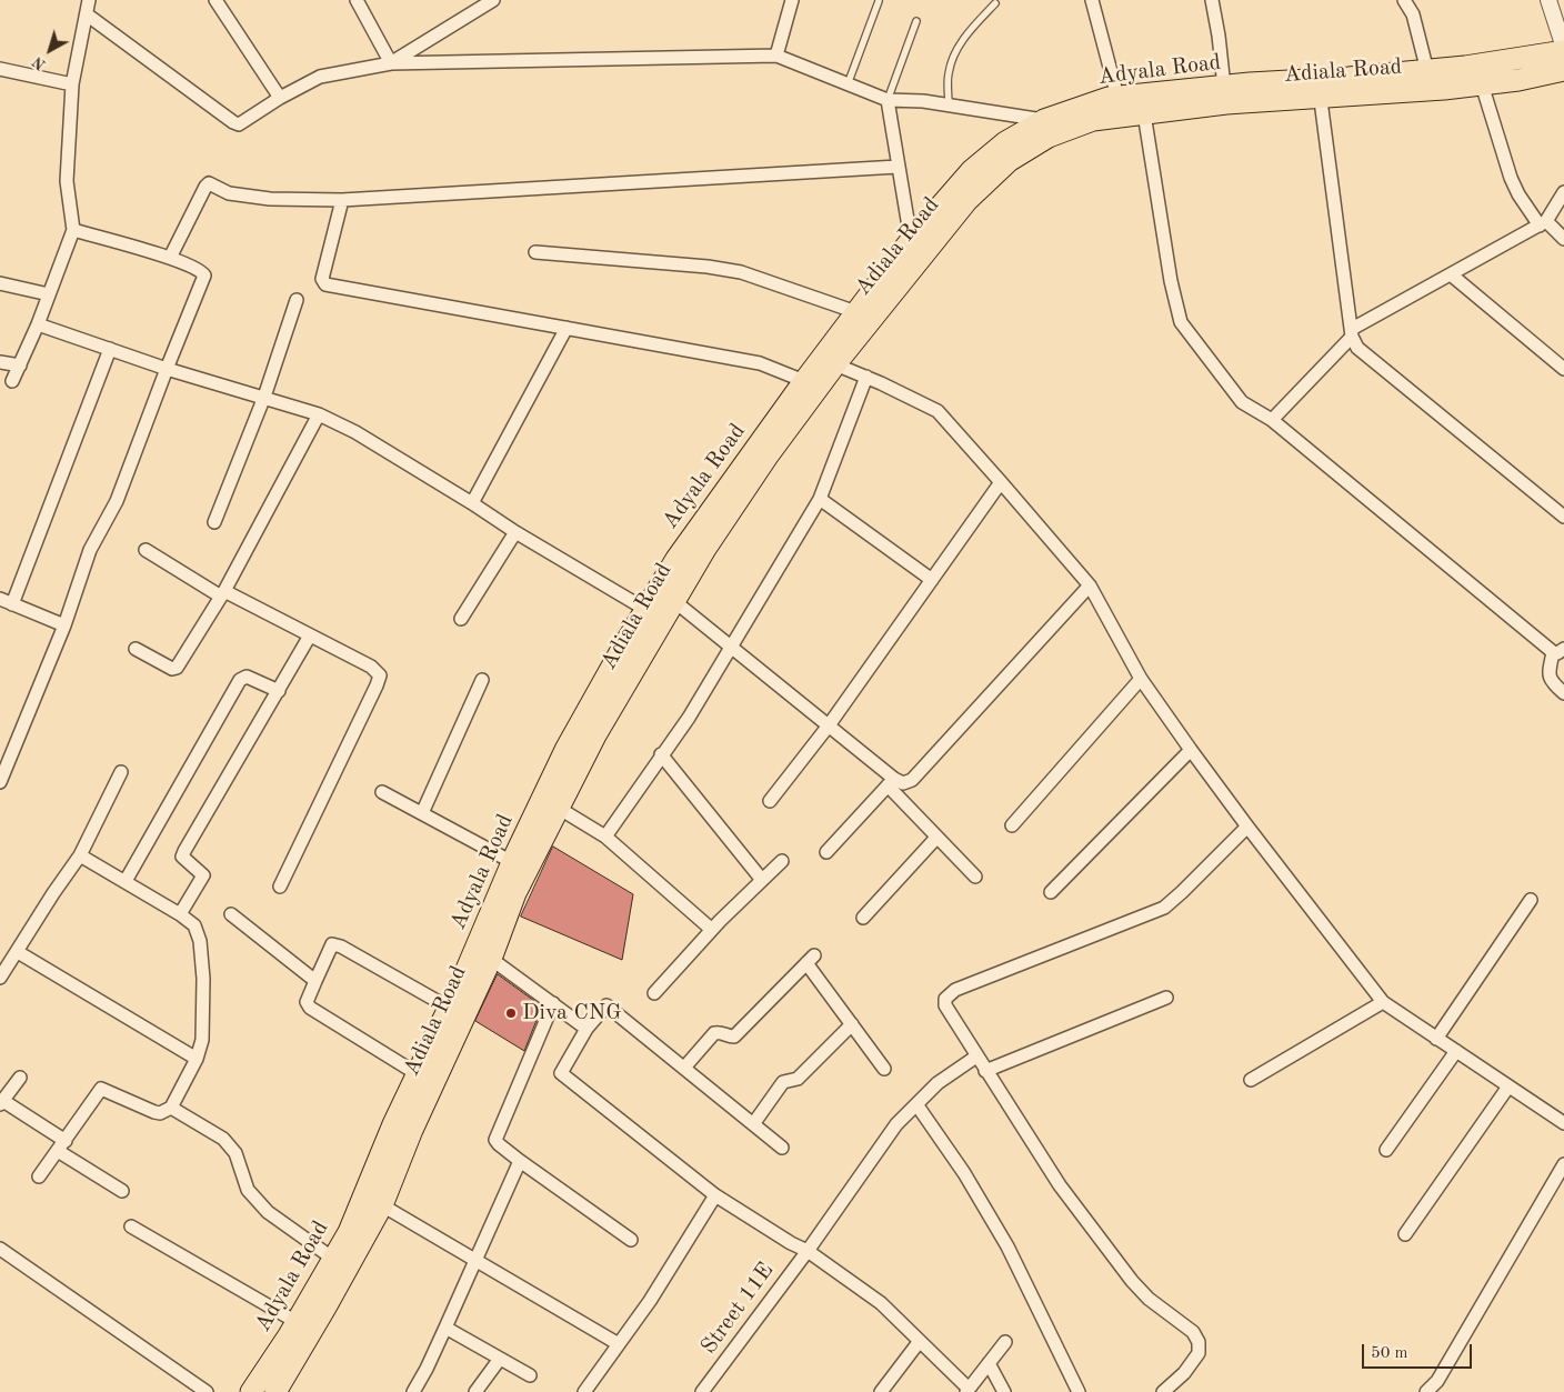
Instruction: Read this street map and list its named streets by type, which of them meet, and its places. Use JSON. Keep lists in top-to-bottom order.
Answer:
{
  "streets": {
    "main road": ["Adyala Road", "Adiala Road"],
    "street": ["Street 11E"]
  },
  "crossings": [
    ["Adyala Road", "Adiala Road"]
  ],
  "places": ["Diva CNG"],
  "scale_bar": "50 m",
  "north": "bottom left"
}
